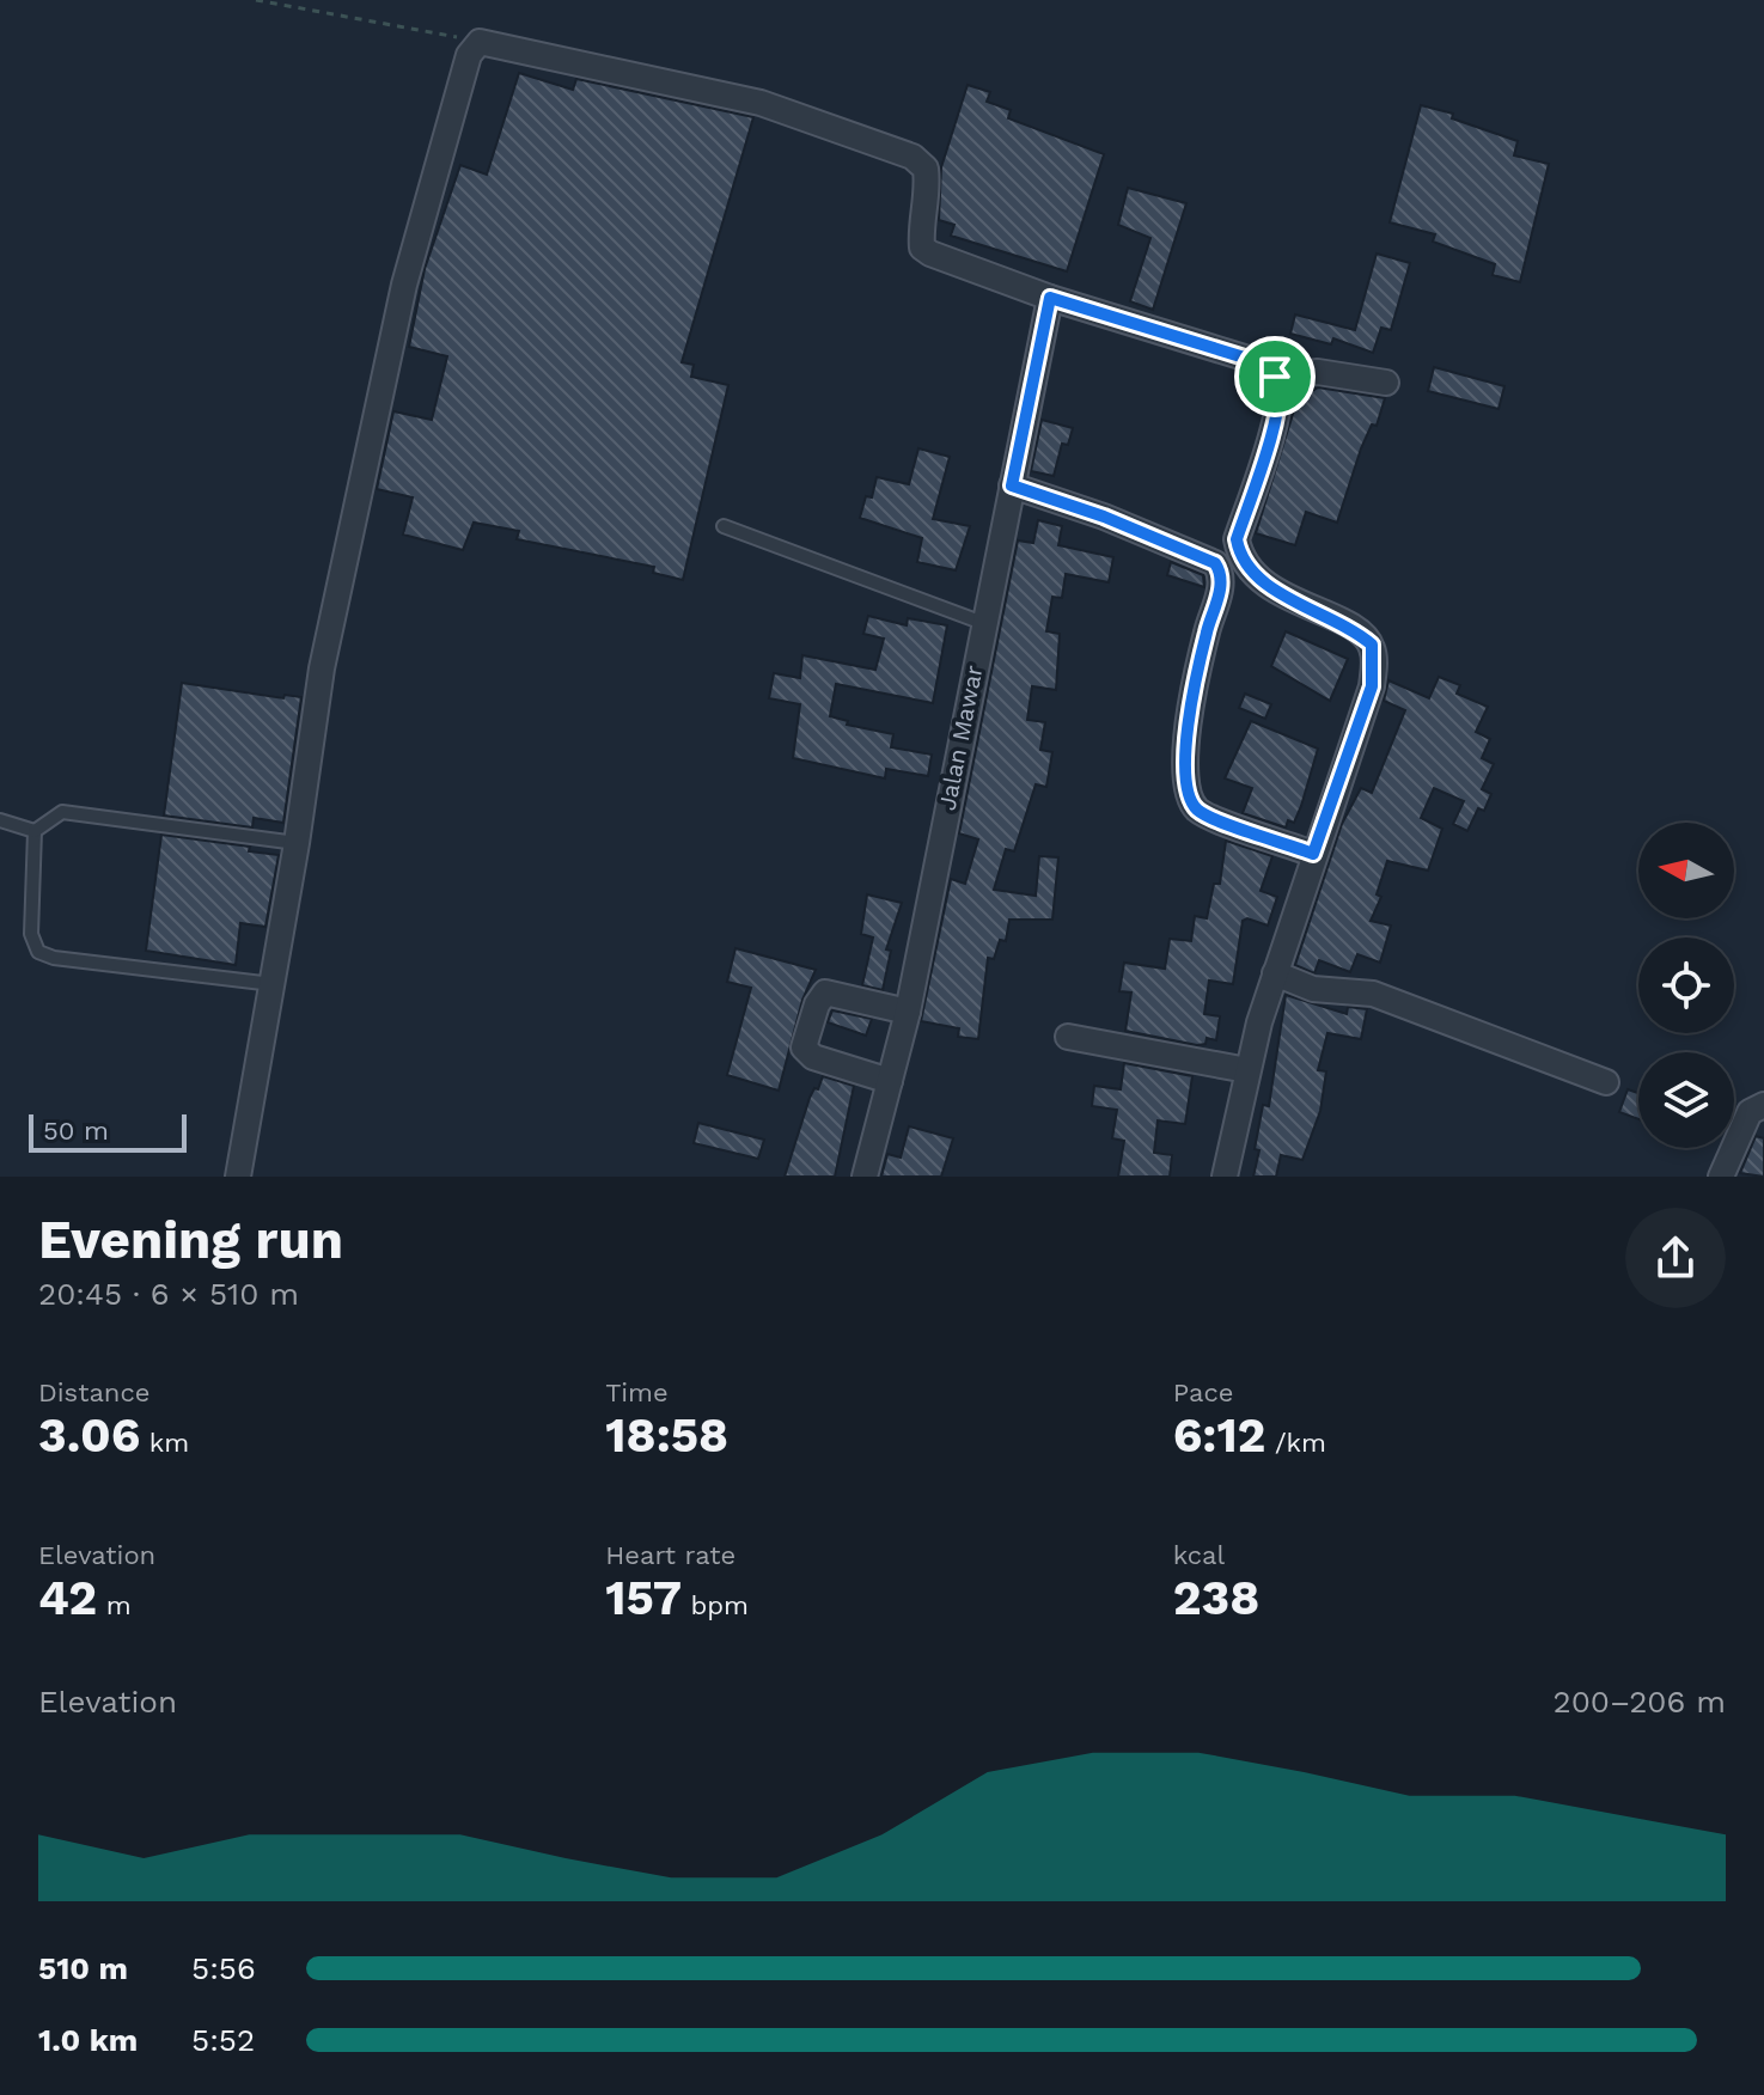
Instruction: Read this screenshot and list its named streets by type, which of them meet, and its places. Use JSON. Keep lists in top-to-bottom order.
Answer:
{
  "streets": {
    "street": ["Jalan Mawar"]
  },
  "scale_bar": "50 m",
  "north": "left",
  "page": {
    "scale": "50 m",
    "heading": ["Evening run", "20:45 · 6 × 510 m"],
    "stats": [
      ["Distance", "3.06 km"],
      ["Time", "18:58"],
      ["Pace", "6:12 /km"],
      ["Elevation", "42 m"],
      ["Heart rate", "157 bpm"],
      ["kcal", "238"]
    ],
    "chart": ["Elevation", "200–206 m"],
    "list": [
      {
        "name": "510 m",
        "note": "5:56"
      },
      {
        "name": "1.0 km",
        "note": "5:52"
      }
    ]
  }
}
